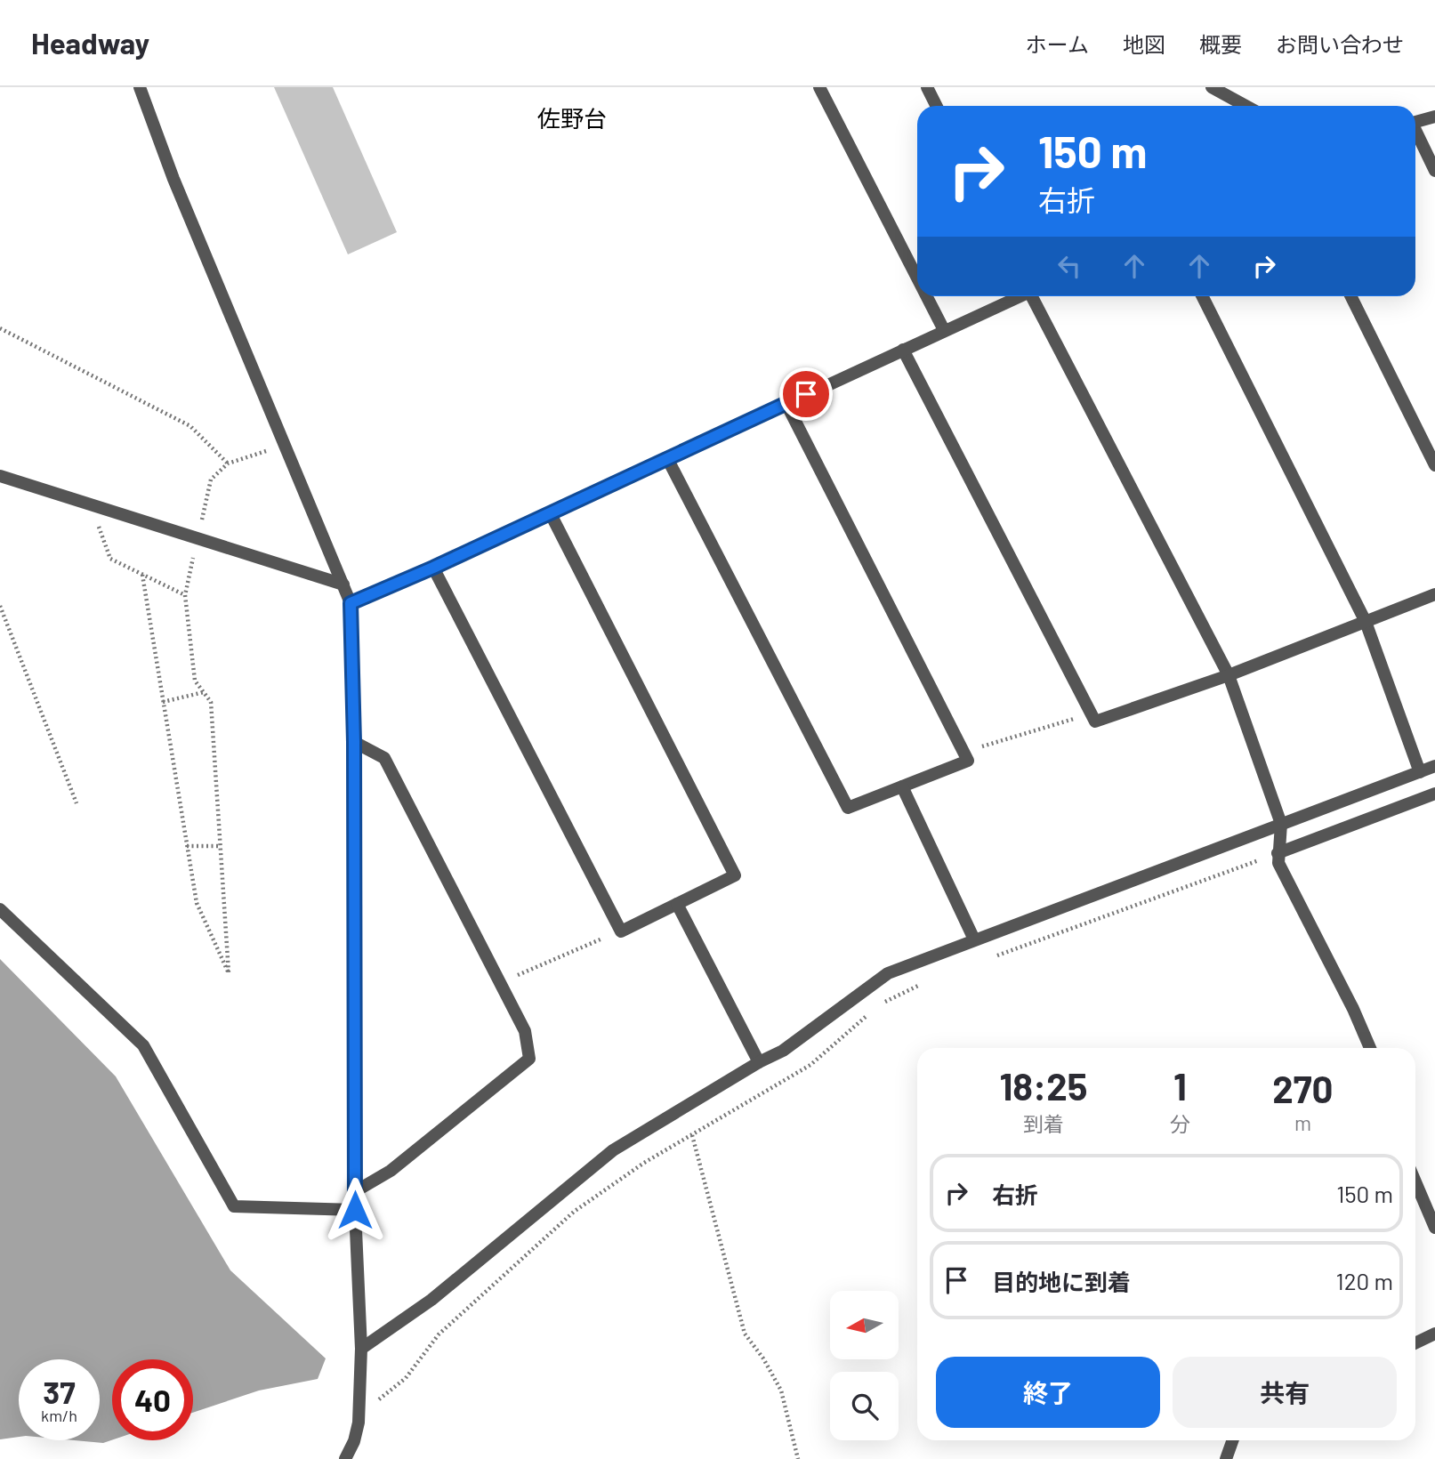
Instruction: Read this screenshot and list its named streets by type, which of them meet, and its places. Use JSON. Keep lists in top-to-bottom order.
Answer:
{
  "districts": ["佐野台"],
  "north": "left",
  "page": {
    "header": "Headway",
    "nav": [
      "ホーム",
      "地図",
      "概要",
      "お問い合わせ"
    ],
    "turn": ["150 m", "右折"],
    "eta": [
      "18:25",
      "到着",
      "1",
      "分",
      "270",
      "m"
    ],
    "list": [
      {
        "name": "右折",
        "value": "150 m"
      },
      {
        "name": "目的地に到着",
        "value": "120 m"
      }
    ],
    "buttons": ["終了", "共有"],
    "speed": "37 km/h",
    "limit": "40"
  }
}
